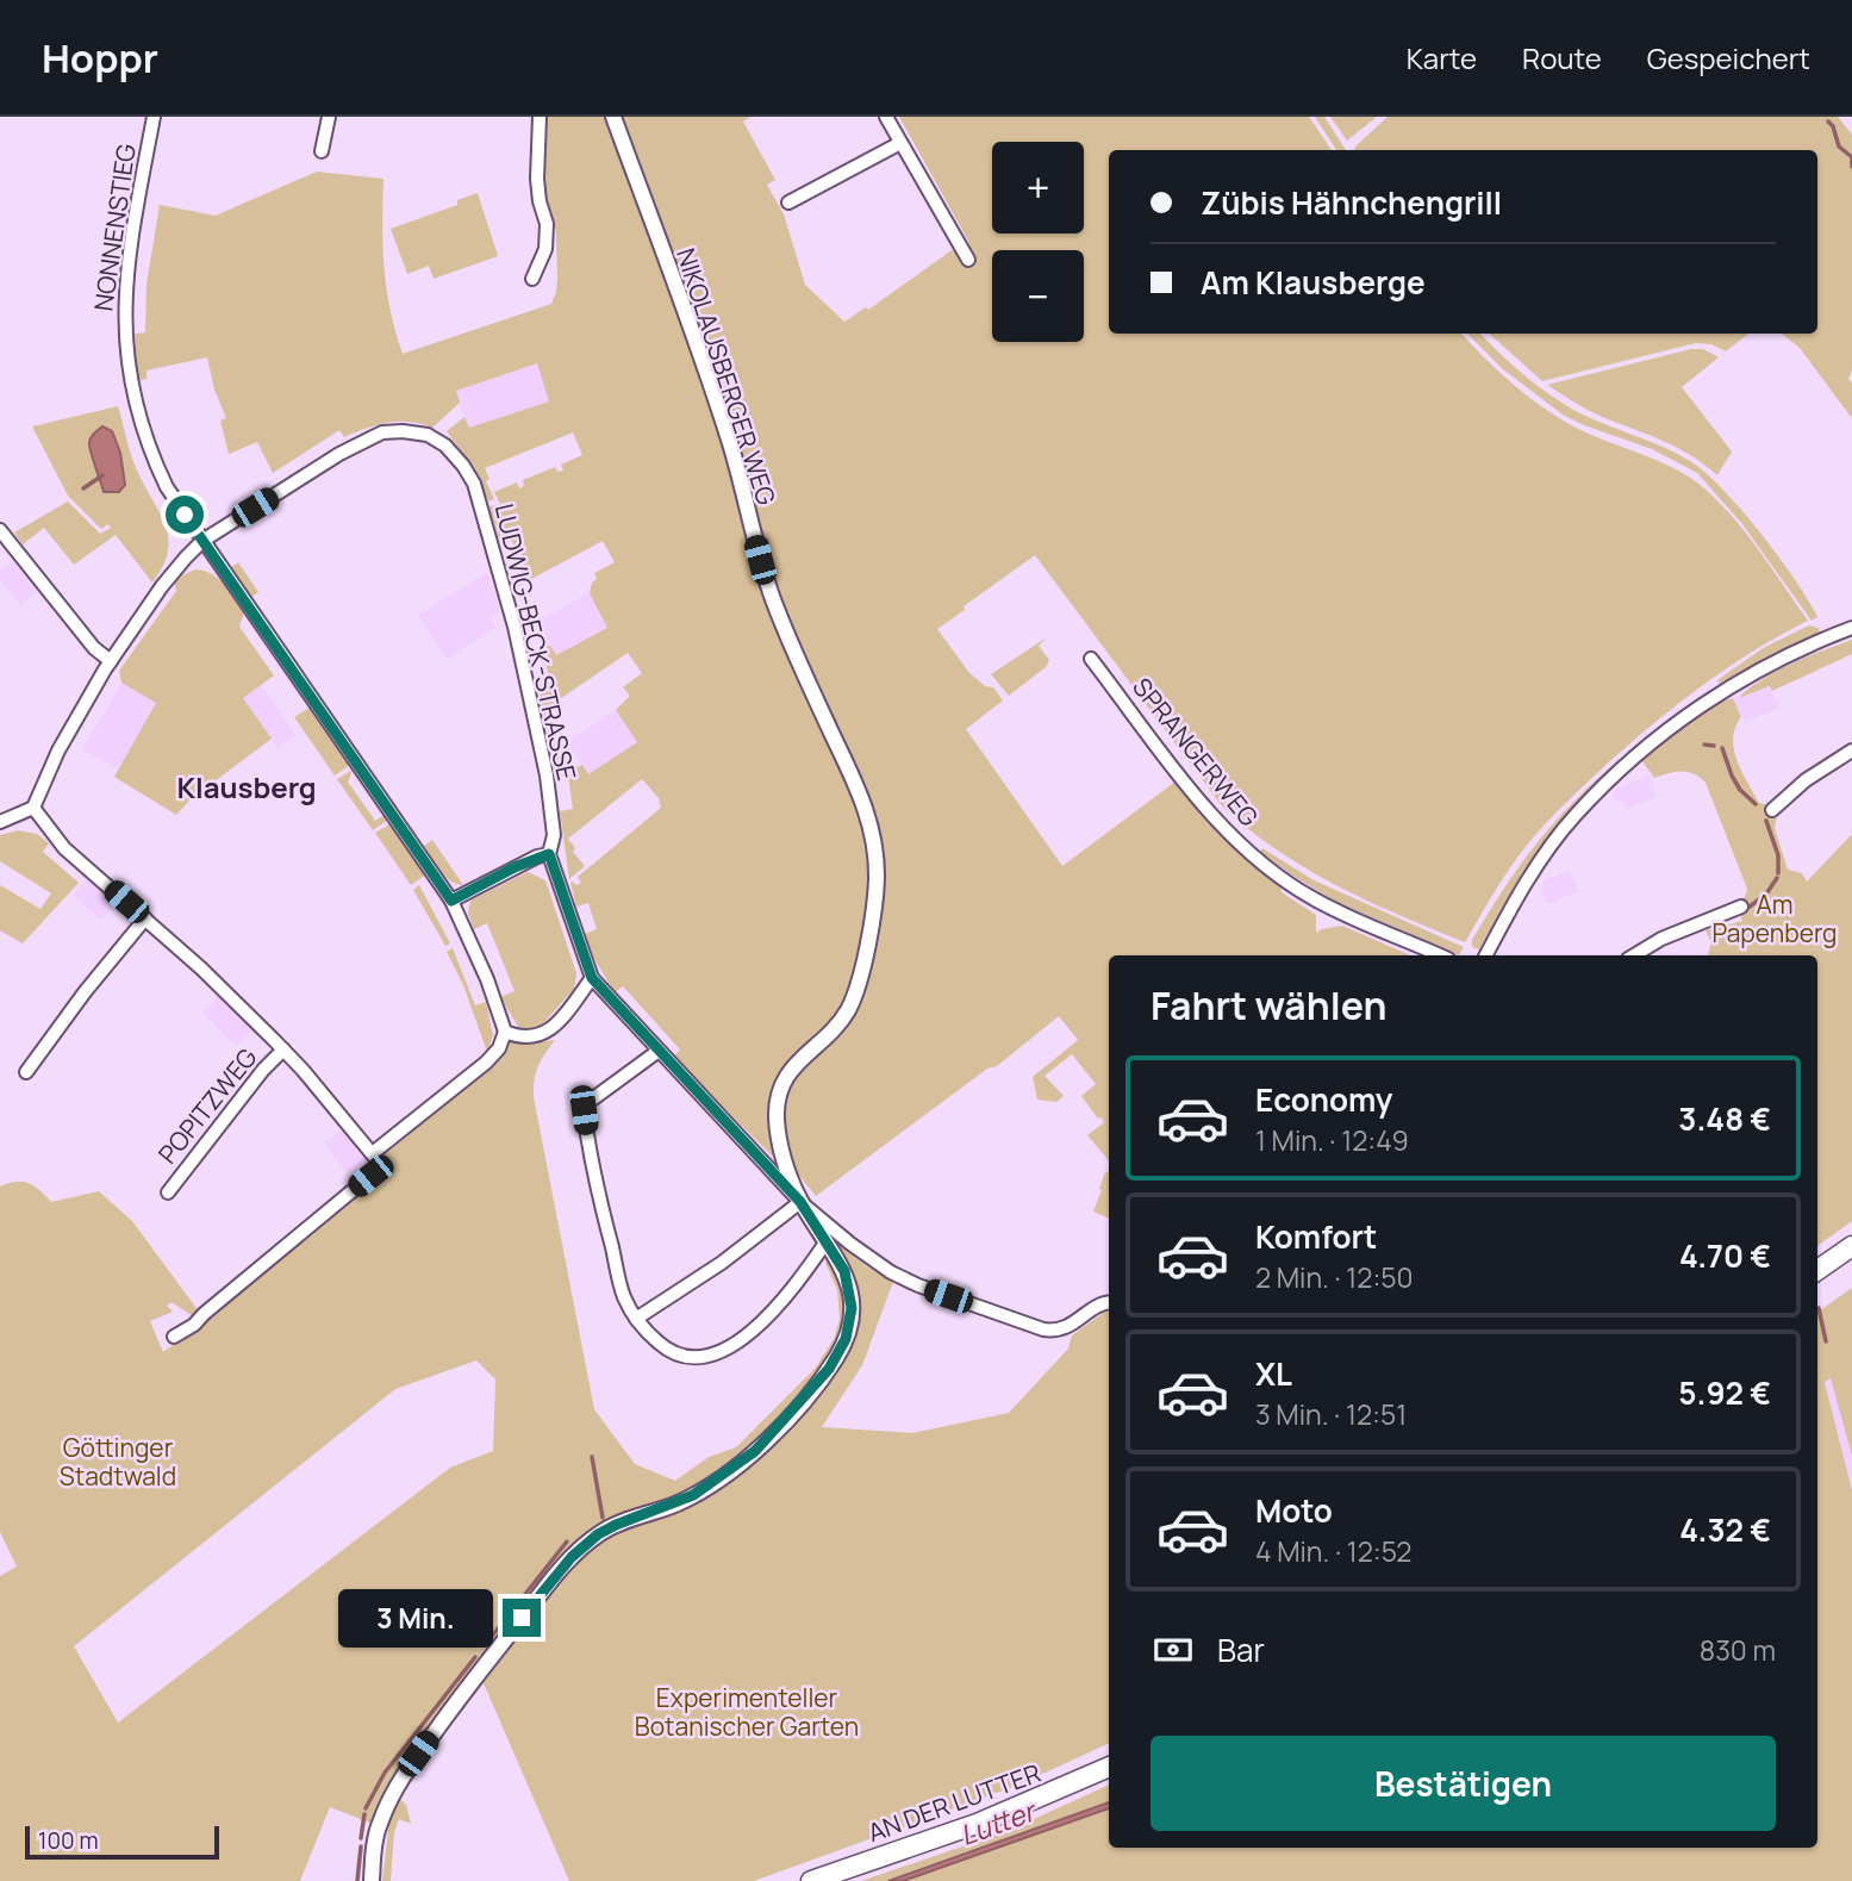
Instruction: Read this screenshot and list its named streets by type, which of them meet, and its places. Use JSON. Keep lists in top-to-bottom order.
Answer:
{
  "streets": {
    "main road": ["AN DER LUTTER"],
    "street": [
      "NONNENSTIEG",
      "NIKOLAUSBERGER WEG",
      "LUDWIG-BECK-STRASSE",
      "SPRANGERWEG",
      "POPITZWEG"
    ]
  },
  "crossings": [
    ["NONNENSTIEG", "LUDWIG-BECK-STRASSE"]
  ],
  "districts": ["Klausberg"],
  "water": ["Lutter"],
  "parks": ["Am Papenberg", "Göttinger Stadtwald", "Experimenteller Botanischer Garten"],
  "scale_bar": "100 m",
  "page": {
    "header": "Hoppr",
    "nav": ["Karte", "Route", "Gespeichert"],
    "map_buttons": ["+", "−"],
    "banner": ["Zübis Hähnchengrill", "Am Klausberge"],
    "heading": "Fahrt wählen",
    "list": [
      {
        "name": "Economy",
        "note": "1 Min. · 12:49",
        "value": "3.48 €"
      },
      {
        "name": "Komfort",
        "note": "2 Min. · 12:50",
        "value": "4.70 €"
      },
      {
        "name": "XL",
        "note": "3 Min. · 12:51",
        "value": "5.92 €"
      },
      {
        "name": "Moto",
        "note": "4 Min. · 12:52",
        "value": "4.32 €"
      }
    ],
    "bubble": "3 Min.",
    "pay": ["Bar", "830 m"],
    "buttons": "Bestätigen",
    "scale": "100 m"
  }
}
